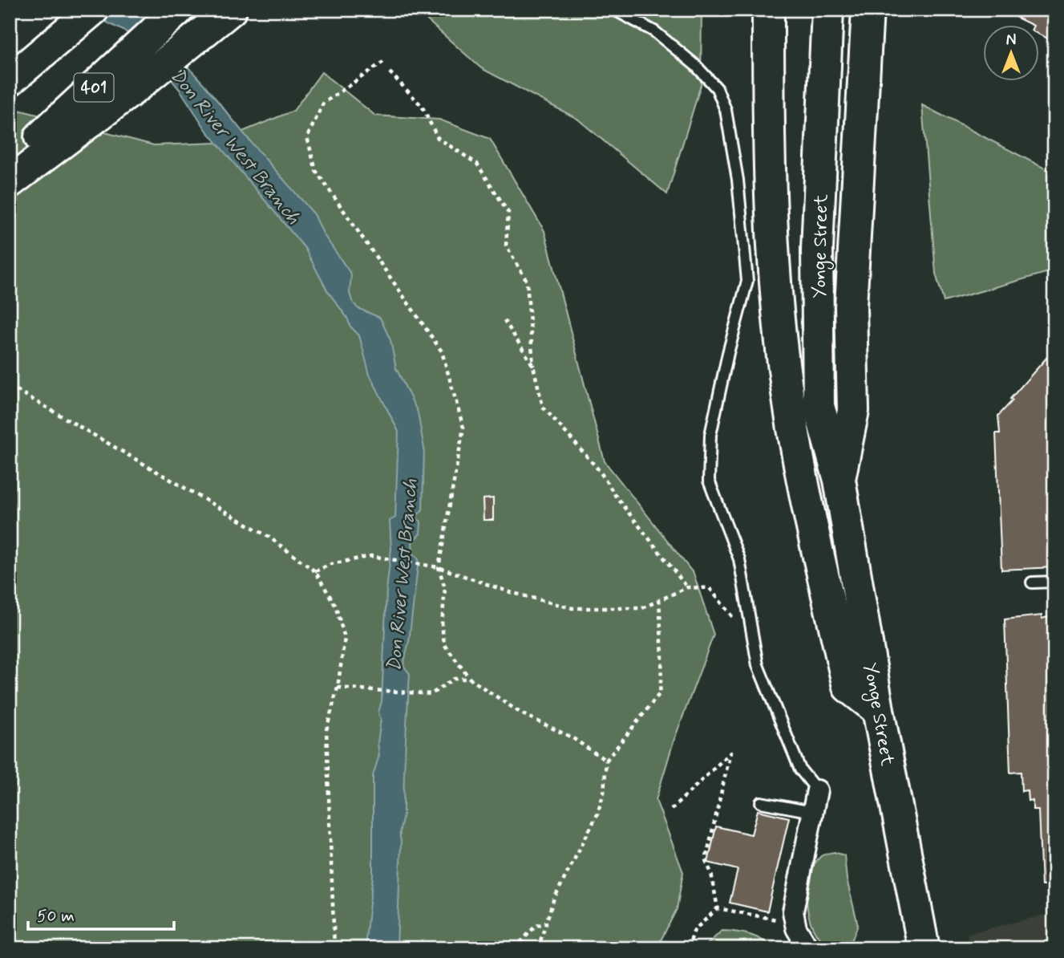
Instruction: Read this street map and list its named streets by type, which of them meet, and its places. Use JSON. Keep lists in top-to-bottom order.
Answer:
{
  "streets": {
    "main road": ["401", "Yonge Street"]
  },
  "water": ["Don River West Branch"],
  "scale_bar": "50 m",
  "north": "top"
}
